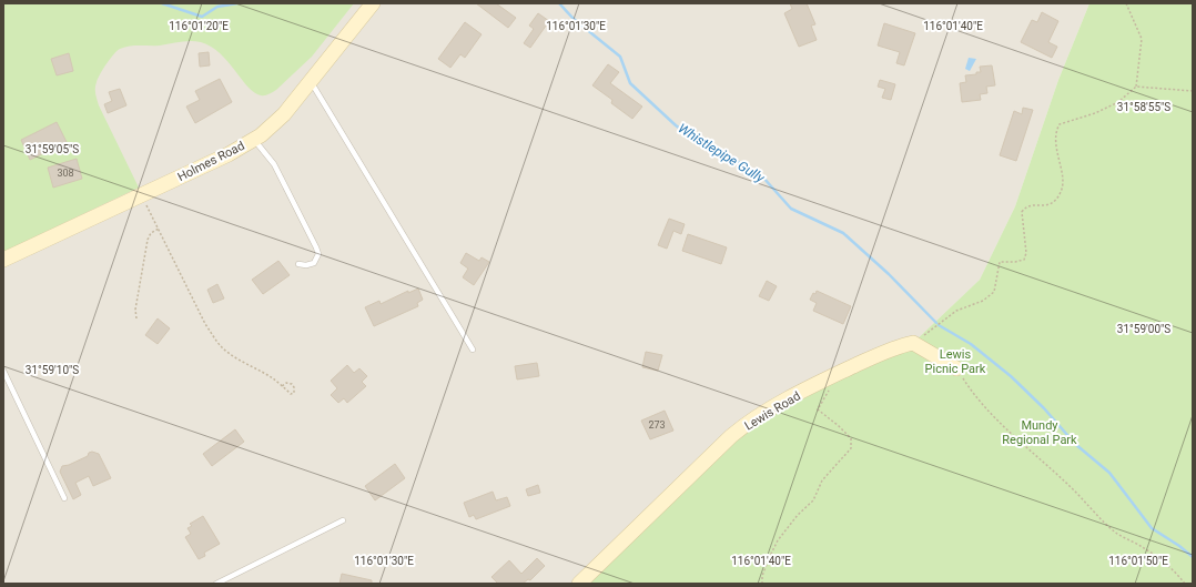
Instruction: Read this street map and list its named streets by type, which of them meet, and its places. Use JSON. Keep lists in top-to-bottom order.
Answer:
{
  "streets": {
    "street": ["Holmes Road", "Lewis Road"]
  },
  "water": ["Whistlepipe Gully"],
  "parks": ["Lewis Picnic Park", "Mundy Regional Park"],
  "house_numbers": ["308", "273"],
  "coordinates": [
    "116°01'40\"E",
    "116°01'20\"E",
    "116°01'30\"E",
    "31°58'55\"S",
    "31°59'05\"S",
    "31°59'00\"S",
    "31°59'10\"S",
    "116°01'50\"E"
  ]
}
